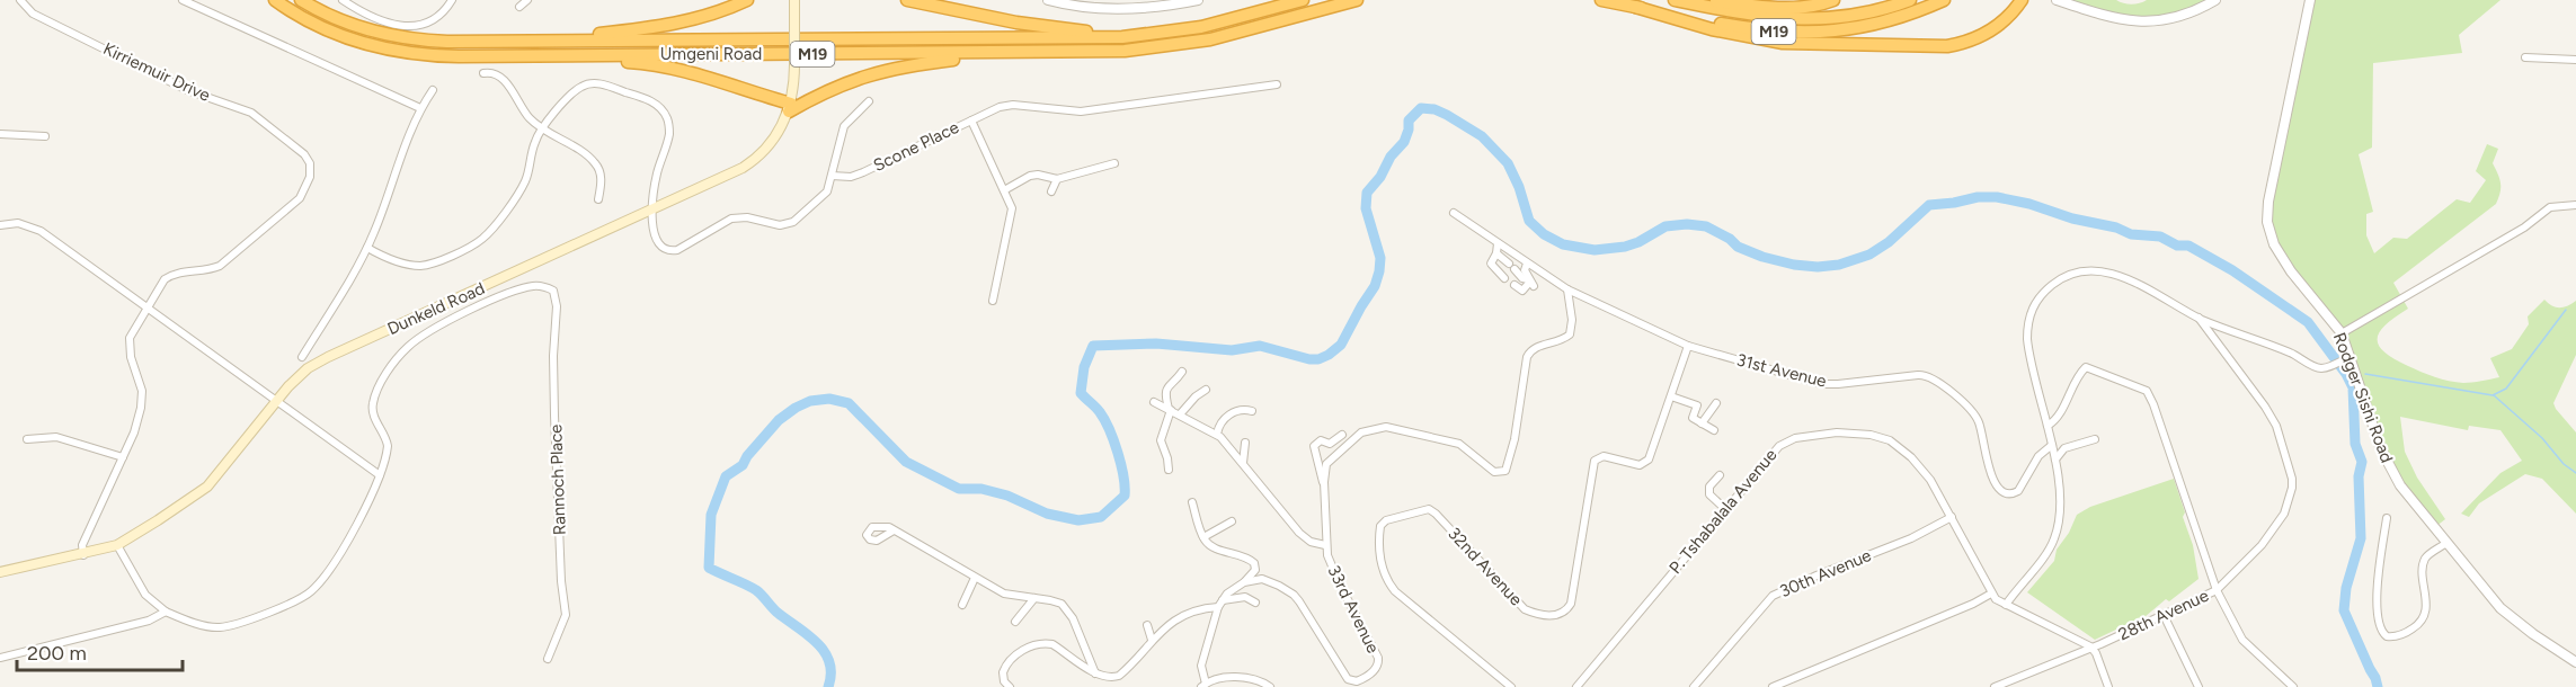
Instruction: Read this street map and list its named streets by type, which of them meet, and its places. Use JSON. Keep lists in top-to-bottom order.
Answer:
{
  "streets": {
    "highway": ["M19", "Umgeni Road"],
    "main road": ["Dunkeld Road"],
    "street": [
      "Kirriemuir Drive",
      "Scone Place",
      "31st Avenue",
      "Rodger Sishi Road",
      "Rannoch Place",
      "P. Tshabalala Avenue",
      "32nd Avenue",
      "30th Avenue",
      "33rd Avenue",
      "28th Avenue"
    ]
  },
  "crossings": [
    ["Kirriemuir Drive", "Dunkeld Road"],
    ["31st Avenue", "32nd Avenue"],
    ["31st Avenue", "33rd Avenue"],
    ["P. Tshabalala Avenue", "30th Avenue"],
    ["P. Tshabalala Avenue", "28th Avenue"]
  ],
  "scale_bar": "200 m"
}
